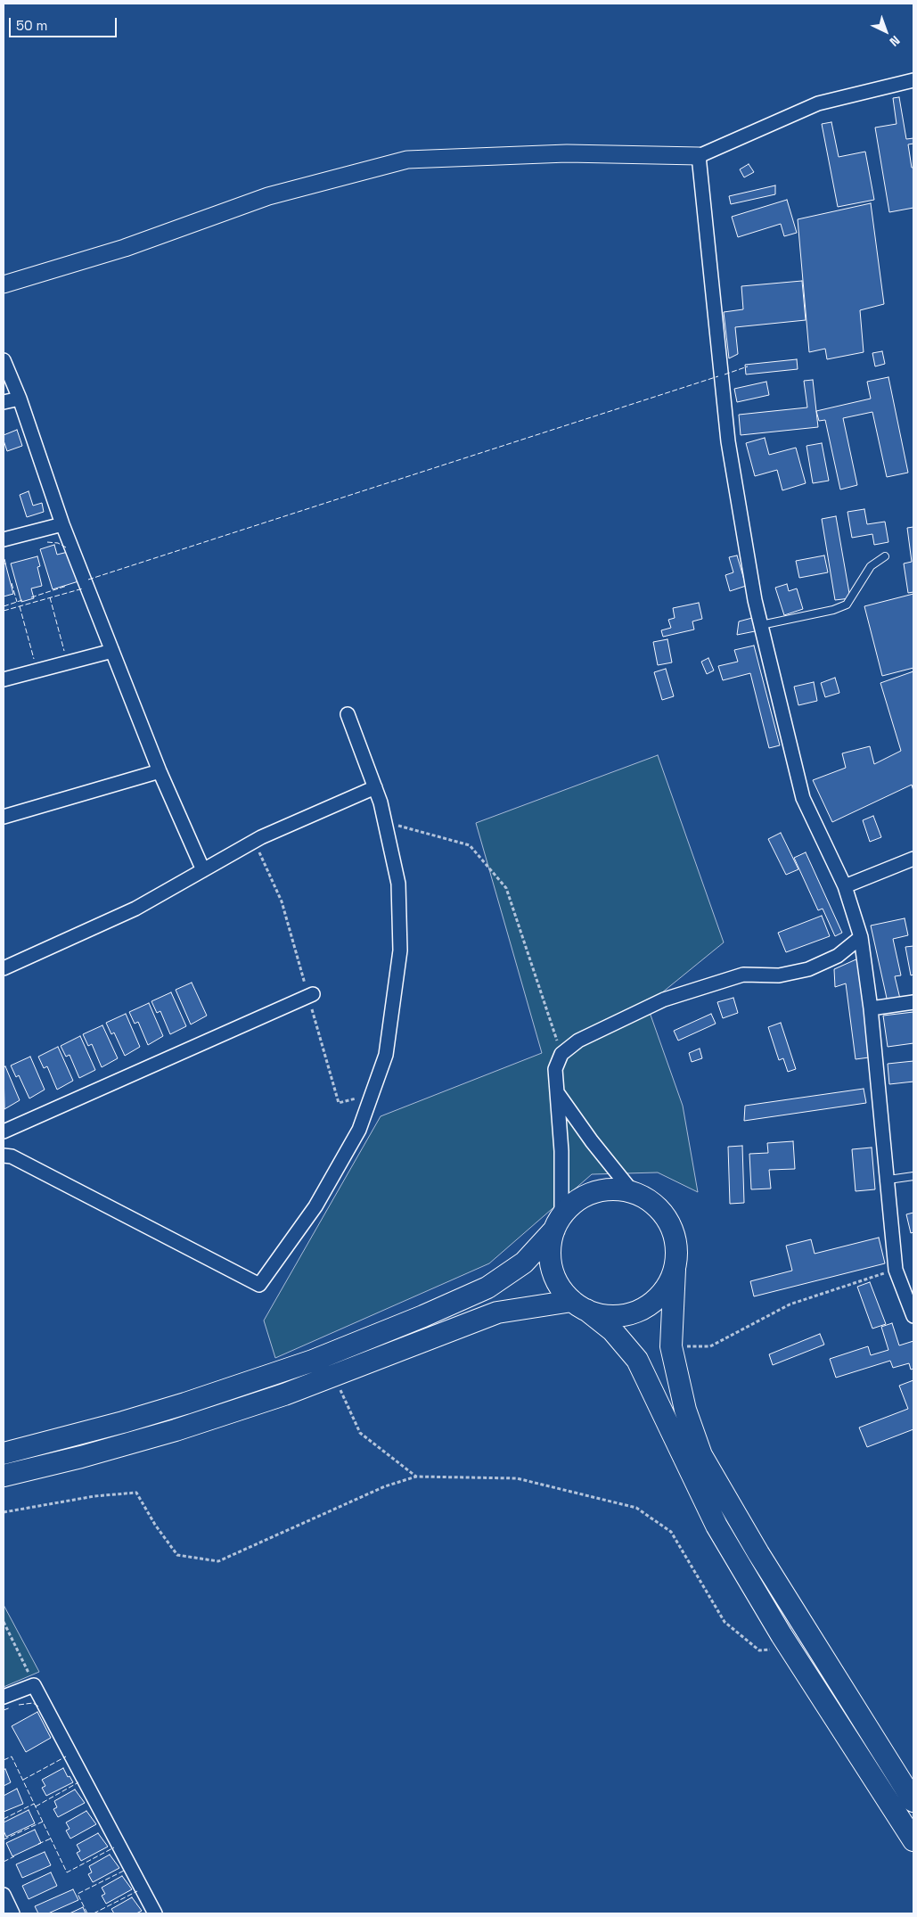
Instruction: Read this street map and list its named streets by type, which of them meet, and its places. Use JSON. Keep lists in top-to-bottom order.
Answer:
{
  "scale_bar": "50 m",
  "north": "bottom right"
}
